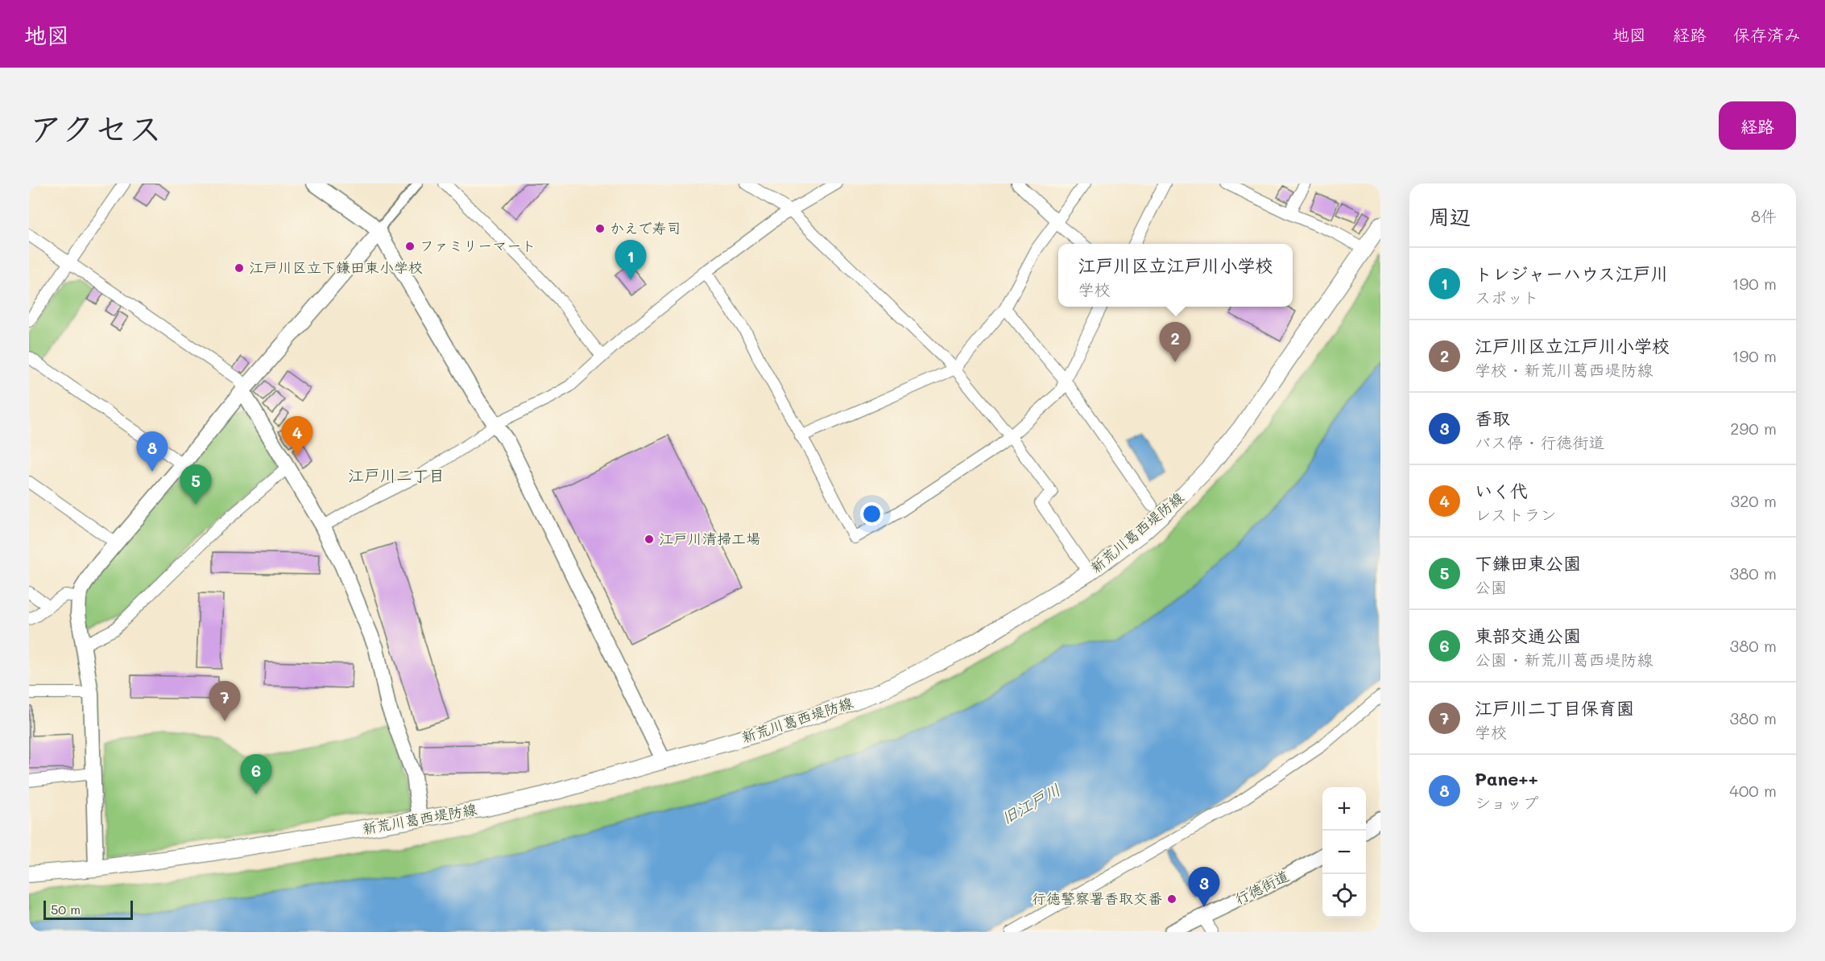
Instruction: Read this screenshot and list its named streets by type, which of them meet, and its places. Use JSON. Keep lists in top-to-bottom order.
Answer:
{
  "streets": {
    "main road": ["新荒川葛西堤防線"],
    "street": ["行徳街道"]
  },
  "districts": ["江戸川二丁目"],
  "water": ["旧江戸川"],
  "places": [
    "かえで寿司",
    "ファミリーマート",
    "江戸川区立下鎌田東小学校",
    "江戸川清掃工場",
    "行徳警察署香取交番"
  ],
  "scale_bar": "50 m",
  "page": {
    "header": "地図",
    "nav": ["地図", "経路", "保存済み"],
    "title": "アクセス",
    "buttons": "経路",
    "heading": ["周辺", "8件"],
    "pins": [
      "1",
      "2",
      "4",
      "8",
      "5",
      "7",
      "6",
      "3"
    ],
    "popup": ["江戸川区立江戸川小学校", "学校"],
    "list": [
      {
        "mark": "1",
        "name": "トレジャーハウス江戸川",
        "note": "スポット",
        "value": "190 m"
      },
      {
        "mark": "2",
        "name": "江戸川区立江戸川小学校",
        "note": "学校 · 新荒川葛西堤防線",
        "value": "190 m"
      },
      {
        "mark": "3",
        "name": "香取",
        "note": "バス停 · 行徳街道",
        "value": "290 m"
      },
      {
        "mark": "4",
        "name": "いく代",
        "note": "レストラン",
        "value": "320 m"
      },
      {
        "mark": "5",
        "name": "下鎌田東公園",
        "note": "公園",
        "value": "380 m"
      },
      {
        "mark": "6",
        "name": "東部交通公園",
        "note": "公園 · 新荒川葛西堤防線",
        "value": "380 m"
      },
      {
        "mark": "7",
        "name": "江戸川二丁目保育園",
        "note": "学校",
        "value": "380 m"
      },
      {
        "mark": "8",
        "name": "Pane++",
        "note": "ショップ",
        "value": "400 m"
      }
    ],
    "map_buttons": ["+", "−"],
    "scale": "50 m"
  }
}
